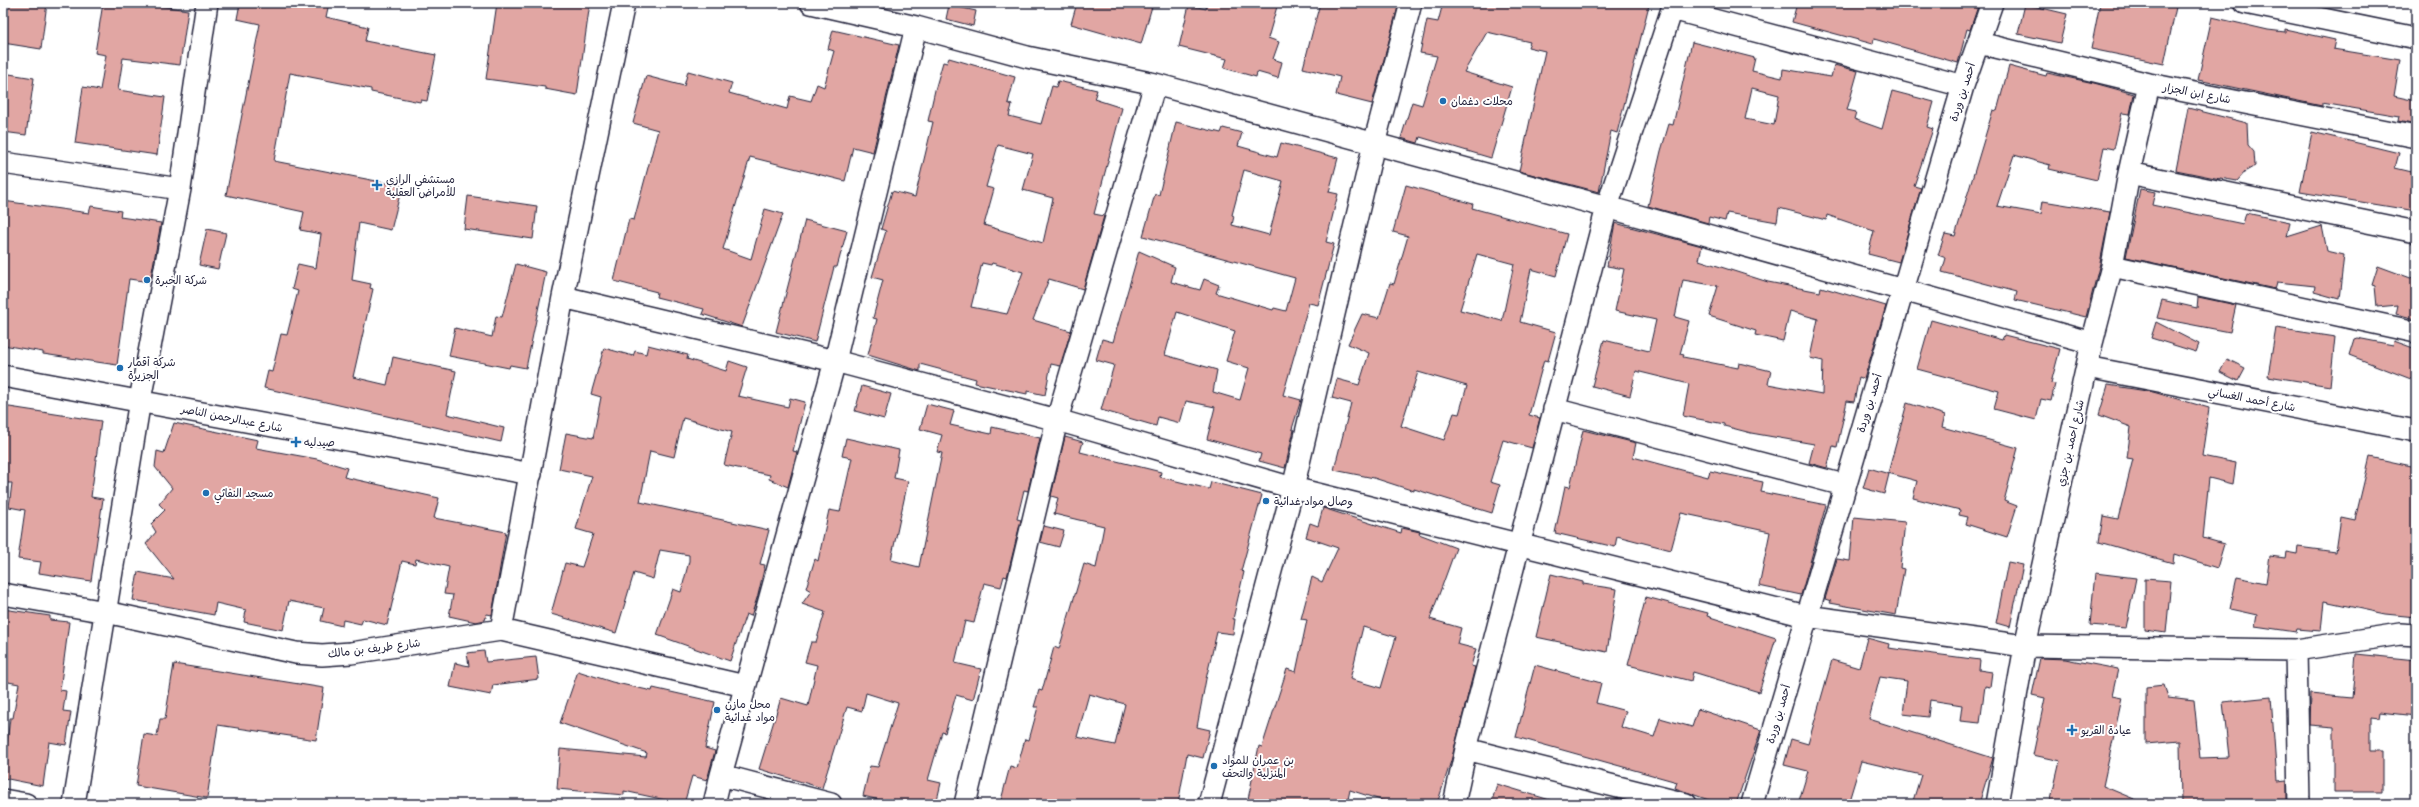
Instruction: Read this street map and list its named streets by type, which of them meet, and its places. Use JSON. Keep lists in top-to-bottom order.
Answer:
{
  "streets": {
    "street": [
      "أحمد بن وردة",
      "شارع ابن الجزار",
      "شارع أحمد الغساني",
      "شارع عبدالرحمن الناصر",
      "شارع احمد بن جزي",
      "شارع طريف بن مالك"
    ]
  },
  "crossings": [
    ["أحمد بن وردة", "شارع ابن الجزار"],
    ["شارع ابن الجزار", "شارع احمد بن جزي"],
    ["شارع أحمد الغساني", "شارع احمد بن جزي"]
  ],
  "places": {
    "other": [
      "محلات دغمان",
      "شركة الخبرة",
      "شركة أقمار الجزيرة",
      "مسجد النفاثي",
      "وصال مواد غدائية",
      "محل مازن مواد غدائية",
      "بن عمران للمواد المنزلية والتحف"
    ],
    "health": ["مستشفي الرازي للأمراض العقلية", "صيدليه", "عيادة القريو"]
  }
}
